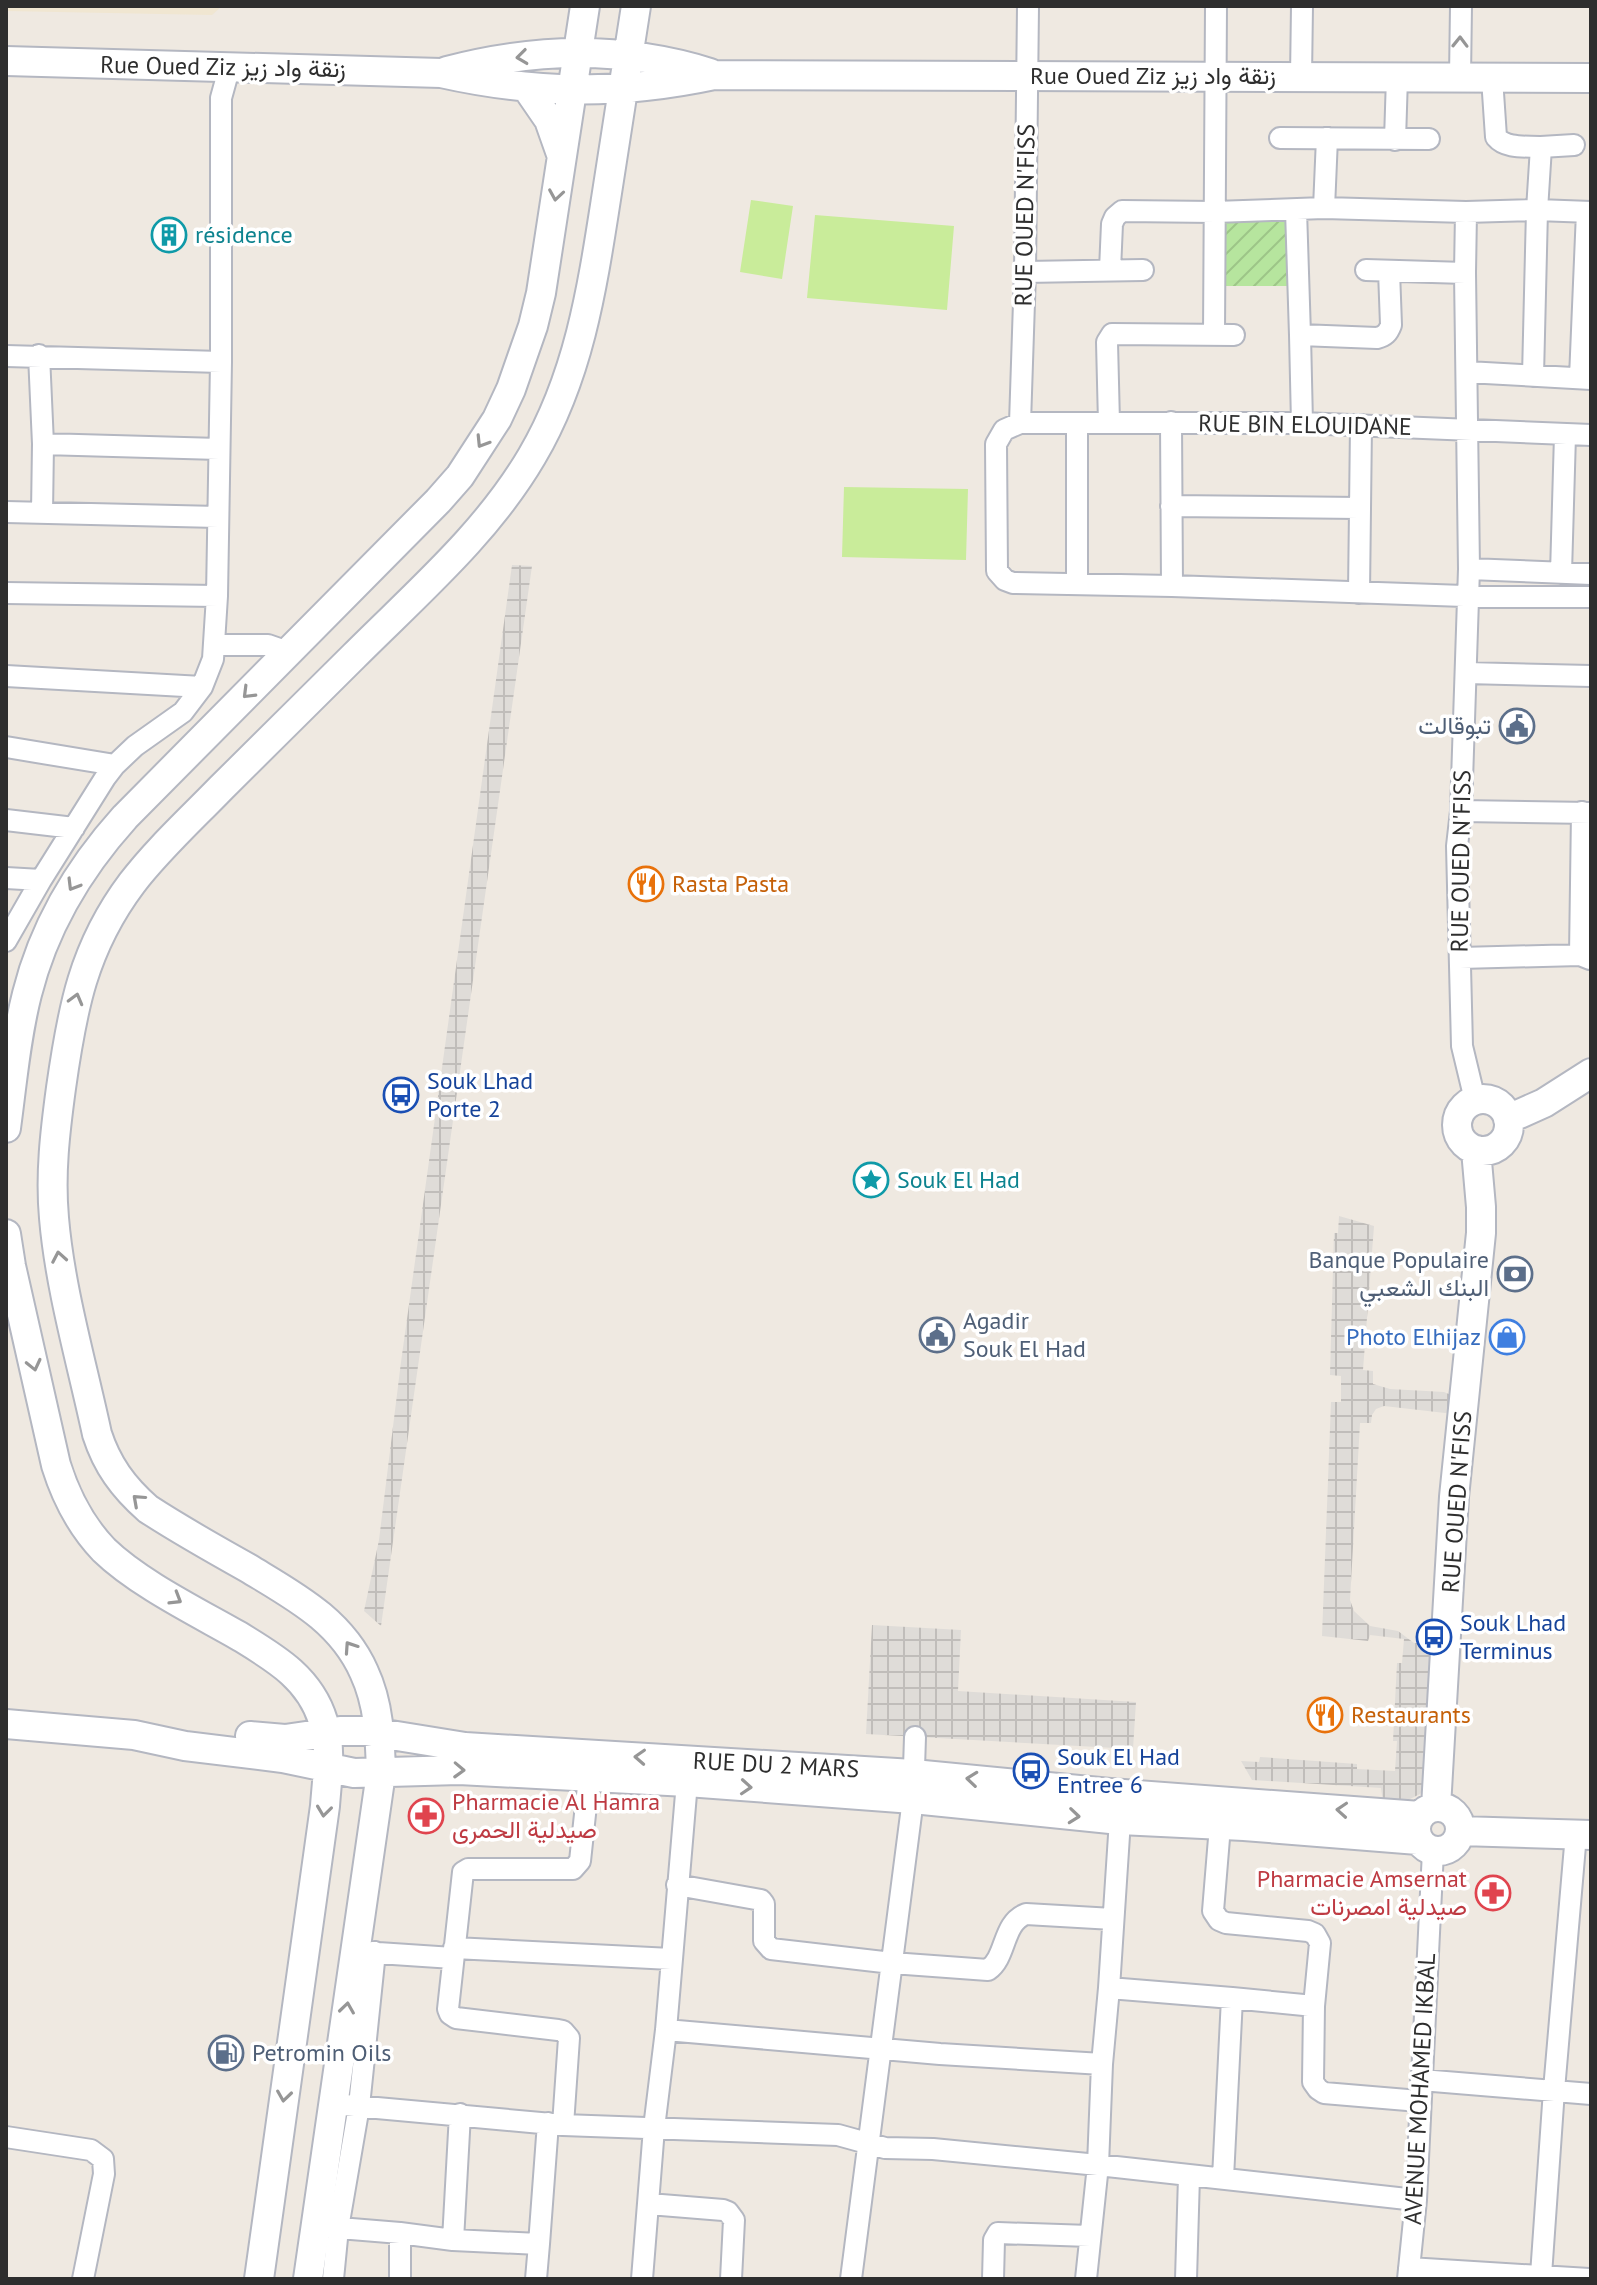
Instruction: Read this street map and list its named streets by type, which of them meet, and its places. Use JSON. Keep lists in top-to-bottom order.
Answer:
{
  "streets": {
    "street": [
      "Rue Oued Ziz زنقة واد زيز",
      "RUE OUED N'FISS",
      "RUE BIN ELOUIDANE",
      "RUE DU 2 MARS",
      "AVENUE MOHAMED IKBAL"
    ]
  },
  "crossings": [
    ["Rue Oued Ziz زنقة واد زيز", "RUE OUED N'FISS"],
    ["RUE OUED N'FISS", "RUE BIN ELOUIDANE"],
    ["RUE OUED N'FISS", "RUE DU 2 MARS"],
    ["RUE OUED N'FISS", "AVENUE MOHAMED IKBAL"],
    ["RUE DU 2 MARS", "AVENUE MOHAMED IKBAL"]
  ],
  "places": {
    "building": ["résidence"],
    "public building": ["تبوقالت", "Agadir Souk El Had"],
    "restaurant": ["Rasta Pasta", "Restaurants"],
    "bus stop": ["Souk Lhad Porte 2", "Souk Lhad Terminus", "Souk El Had Entree 6"],
    "place": ["Souk El Had"],
    "bank": ["Banque Populaire البنك الشعبي"],
    "shop": ["Photo Elhijaz"],
    "pharmacy": ["Pharmacie Al Hamra صيدلية الحمرى", "Pharmacie Amsernat صيدلية امصرنات"],
    "fuel station": ["Petromin Oils"]
  }
}
